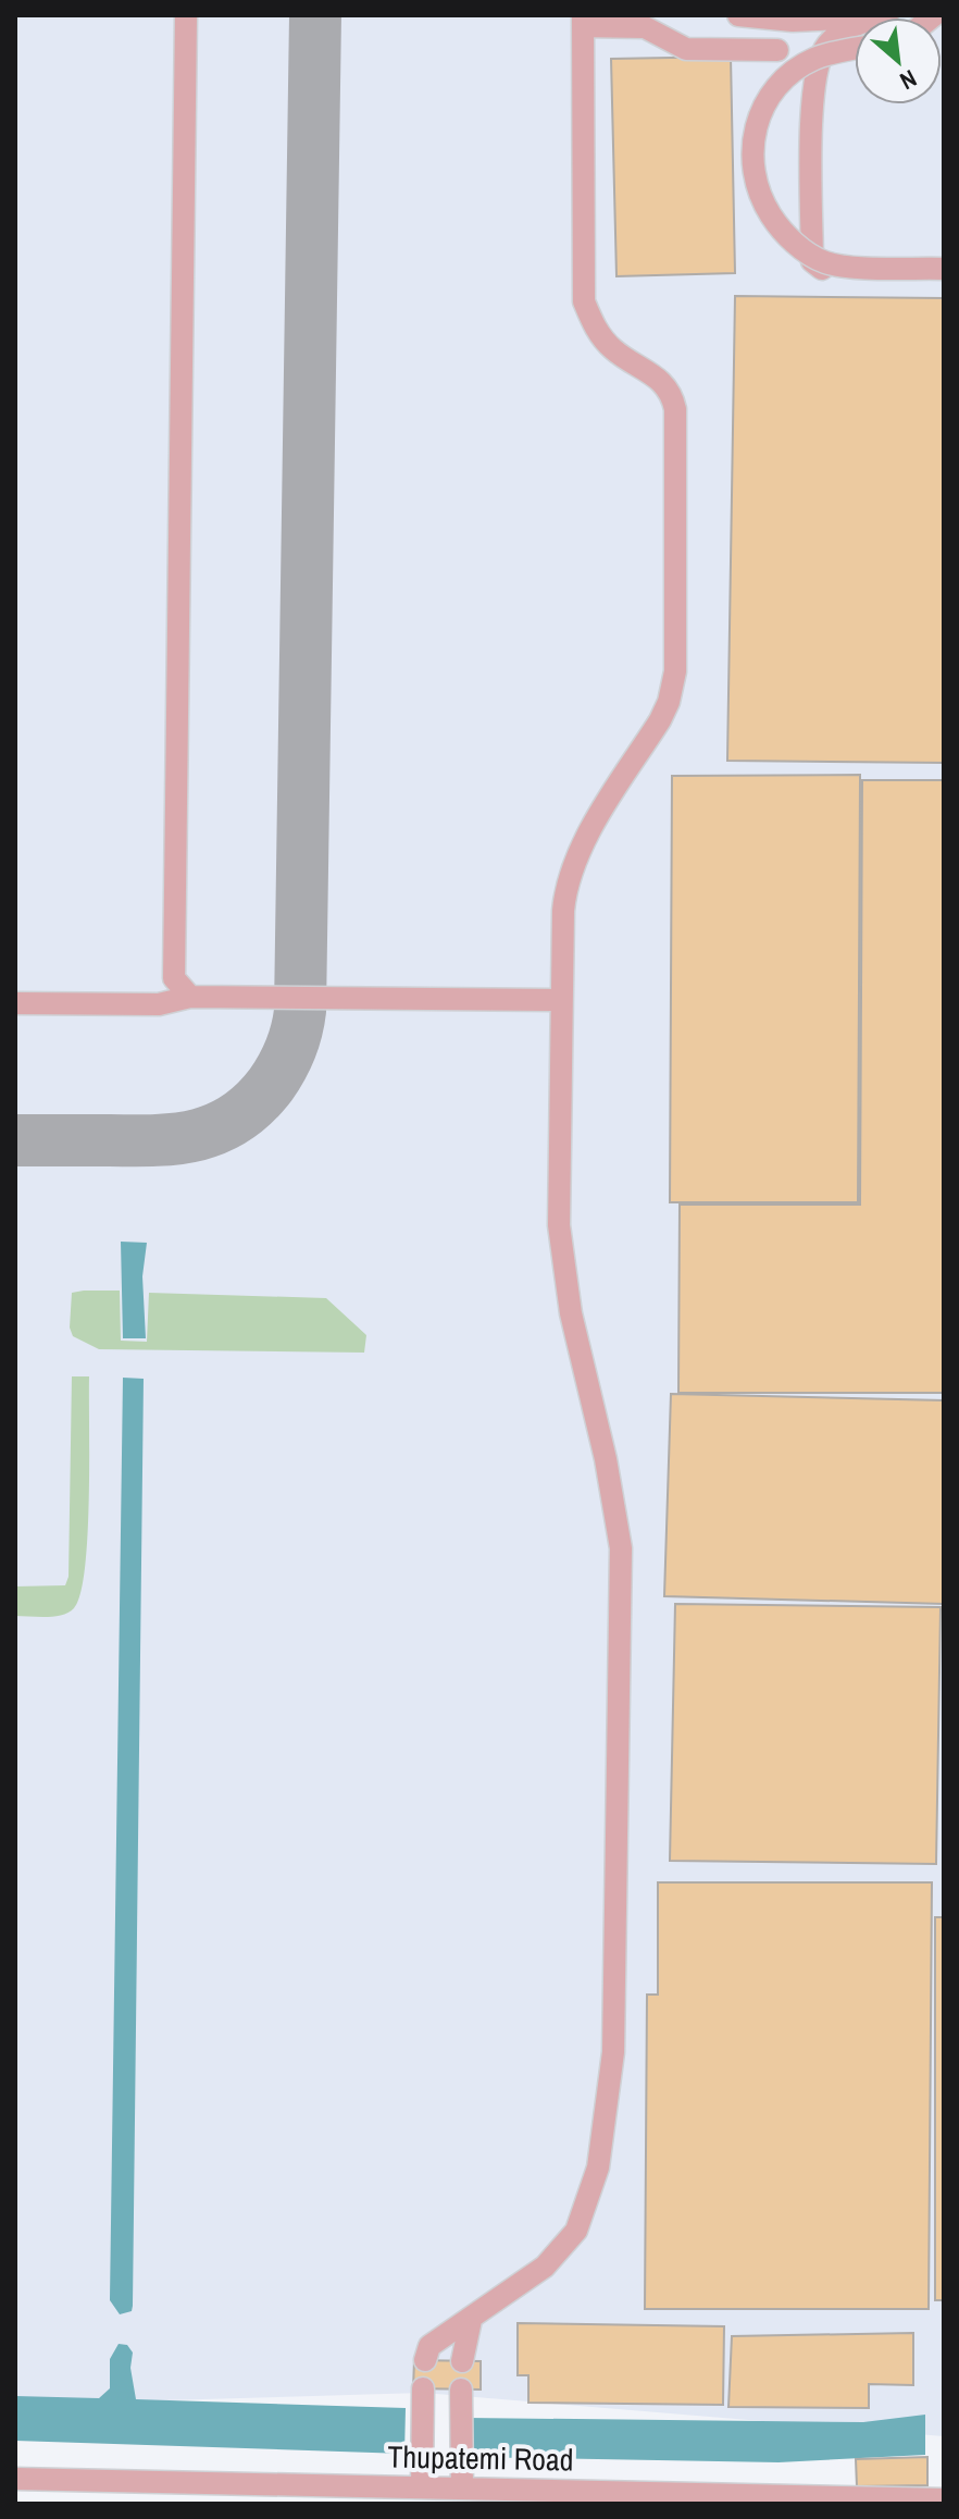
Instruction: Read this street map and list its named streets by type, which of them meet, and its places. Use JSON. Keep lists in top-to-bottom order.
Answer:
{
  "streets": {
    "street": ["Thupatemi Road"]
  },
  "north": "bottom right"
}
